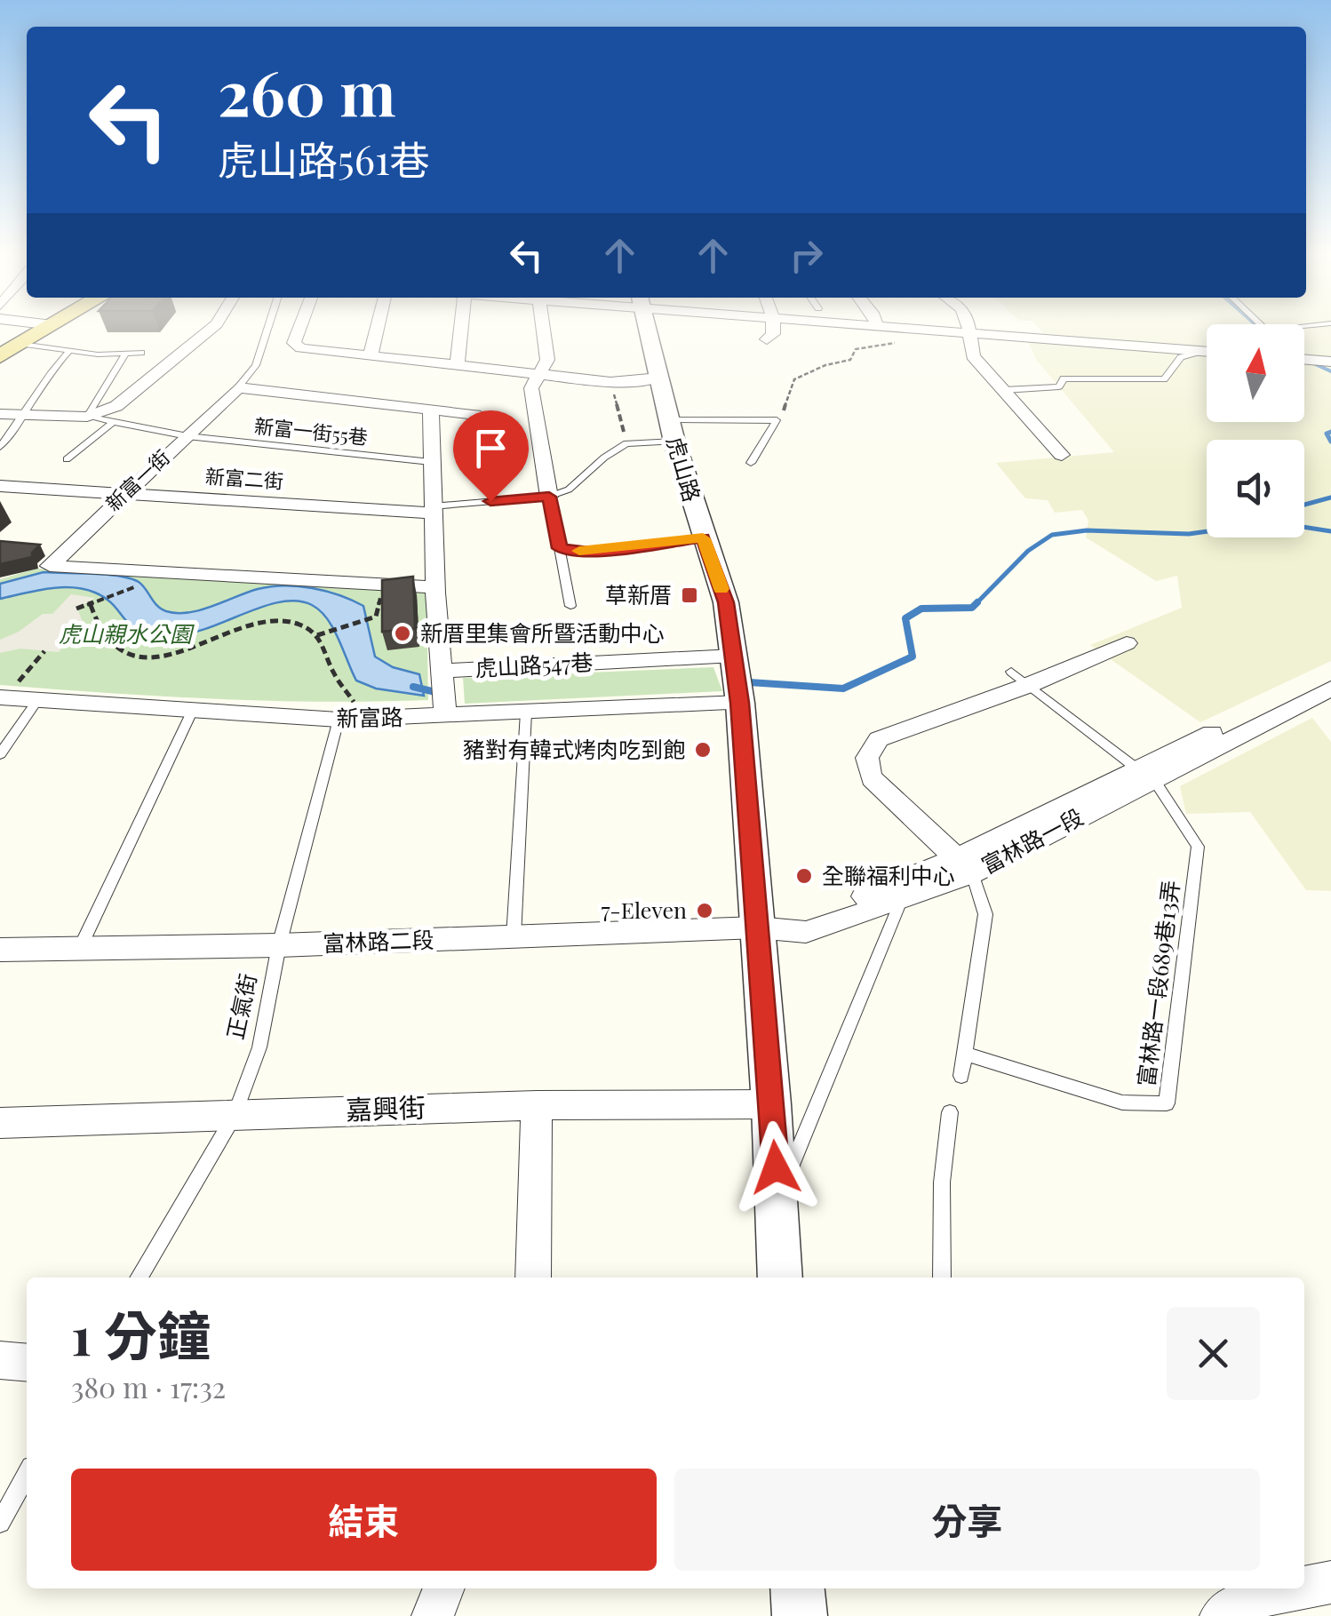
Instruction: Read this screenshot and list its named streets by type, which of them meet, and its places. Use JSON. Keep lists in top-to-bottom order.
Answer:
{
  "streets": {
    "street": [
      "虎山路",
      "新富二街",
      "新富一街",
      "虎山路547巷",
      "新富路",
      "富林路一段",
      "富林路二段",
      "嘉興街"
    ],
    "lane": ["新富一街55巷", "富林路一段689巷13弄", "正氣街"]
  },
  "crossings": [
    ["新富一街55巷", "新富一街"],
    ["虎山路", "虎山路547巷"],
    ["虎山路", "新富路"],
    ["虎山路", "富林路一段"],
    ["虎山路", "富林路二段"],
    ["虎山路", "嘉興街"],
    ["新富二街", "新富一街"],
    ["新富路", "正氣街"],
    ["富林路一段", "富林路二段"],
    ["富林路一段", "富林路一段689巷13弄"],
    ["富林路二段", "正氣街"],
    ["正氣街", "嘉興街"]
  ],
  "parks": ["虎山親水公園"],
  "places": {
    "transit": ["草新厝"],
    "other": [
      "新厝里集會所暨活動中心",
      "豬對有韓式烤肉吃到飽",
      "全聯福利中心",
      "7-Eleven"
    ]
  },
  "north": "top",
  "page": {
    "turn": ["260 m", "虎山路561巷"],
    "heading": ["1 分鐘", "380 m · 17:32"],
    "buttons": ["結束", "分享"]
  }
}
